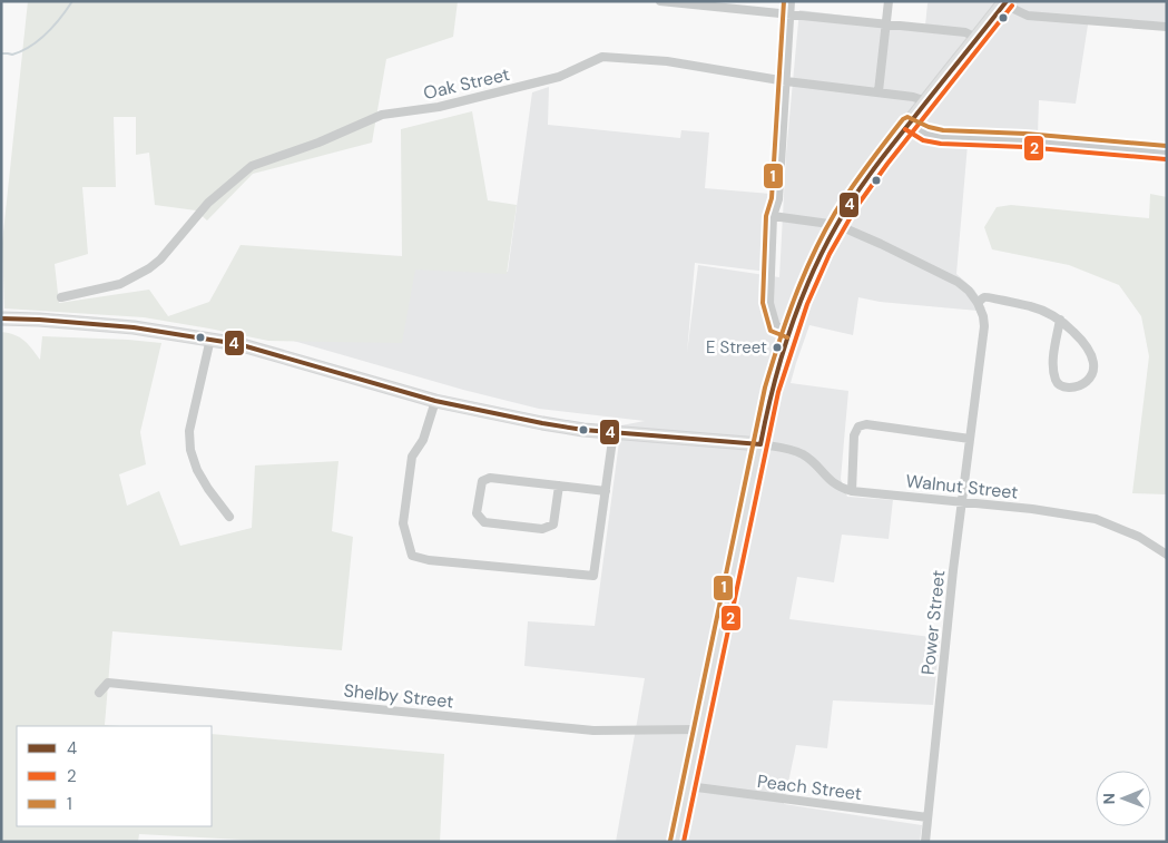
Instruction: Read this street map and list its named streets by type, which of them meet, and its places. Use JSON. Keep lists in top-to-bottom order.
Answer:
{
  "streets": {
    "street": [
      "Oak Street",
      "Walnut Street",
      "Power Street",
      "Shelby Street",
      "Peach Street"
    ]
  },
  "crossings": [
    ["Walnut Street", "Power Street"],
    ["Power Street", "Peach Street"]
  ],
  "places": ["E Street"],
  "lines": ["transit line 4", "transit line 1", "transit line 2"],
  "legend": ["4", "2", "1"],
  "north": "left"
}
